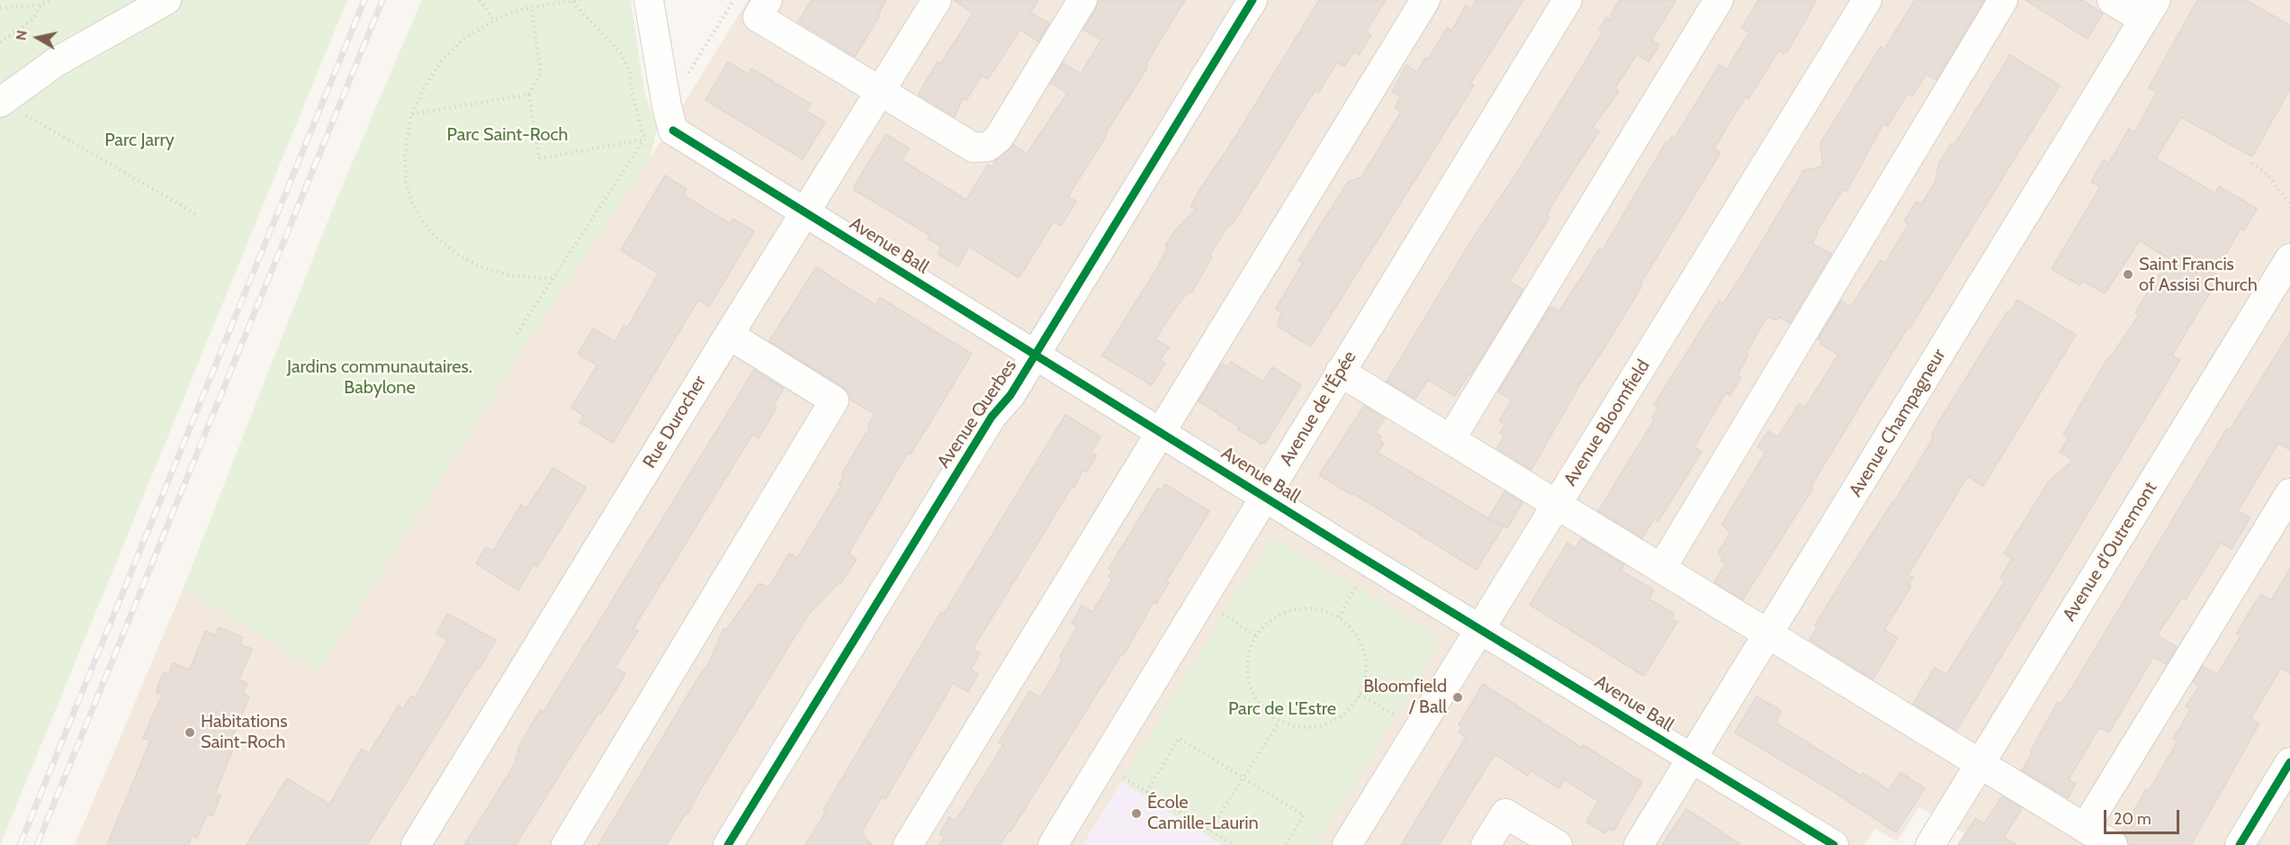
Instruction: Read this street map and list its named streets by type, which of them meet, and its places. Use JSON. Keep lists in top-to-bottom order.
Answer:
{
  "streets": {
    "street": [
      "Avenue Ball",
      "Avenue de l'Épée",
      "Avenue Querbes",
      "Rue Durocher",
      "Avenue Bloomfield",
      "Avenue Champagneur",
      "Avenue d'Outremont"
    ]
  },
  "crossings": [
    ["Avenue Ball", "Avenue de l'Épée"],
    ["Avenue Ball", "Avenue Querbes"],
    ["Avenue Ball", "Rue Durocher"],
    ["Avenue Ball", "Avenue Bloomfield"],
    ["Avenue Ball", "Avenue Champagneur"]
  ],
  "parks": [
    "Parc Saint-Roch",
    "Parc Jarry",
    "Jardins communautaires. Babylone",
    "Parc de L'Estre"
  ],
  "places": [
    "Saint Francis of Assisi Church",
    "Bloomfield / Ball",
    "Habitations Saint-Roch",
    "École Camille-Laurin"
  ],
  "scale_bar": "20 m",
  "north": "left"
}
